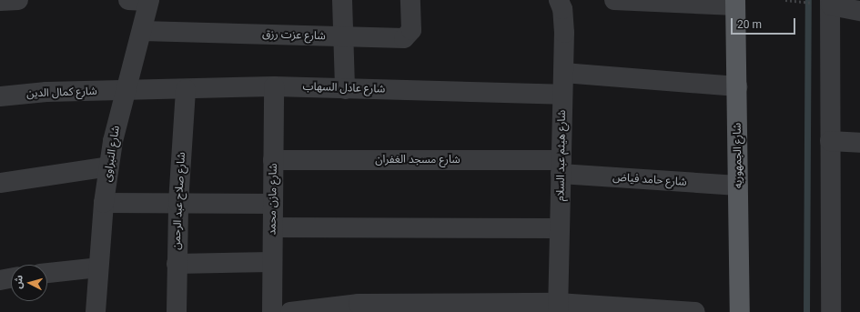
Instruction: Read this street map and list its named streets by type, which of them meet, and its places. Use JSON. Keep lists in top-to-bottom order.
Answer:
{
  "streets": {
    "main road": ["شارع الجمهوريه"],
    "street": [
      "شارع عزت رزق",
      "شارع عادل السهاب",
      "شارع كمال الدين",
      "شارع النبراوى",
      "شارع هيثم عبد السلام",
      "شارع مسجد الغفران",
      "شارع حامد فياض",
      "شارع مازن محمد",
      "شارع صلاح عبد الرحمن"
    ]
  },
  "crossings": [
    ["شارع عزت رزق", "شارع النبراوى"],
    ["شارع عادل السهاب", "شارع كمال الدين"],
    ["شارع عادل السهاب", "شارع النبراوى"],
    ["شارع عادل السهاب", "شارع هيثم عبد السلام"],
    ["شارع عادل السهاب", "شارع مازن محمد"],
    ["شارع عادل السهاب", "شارع صلاح عبد الرحمن"],
    ["شارع كمال الدين", "شارع النبراوى"],
    ["شارع هيثم عبد السلام", "شارع مسجد الغفران"],
    ["شارع هيثم عبد السلام", "شارع حامد فياض"],
    ["شارع الجمهوريه", "شارع حامد فياض"],
    ["شارع مسجد الغفران", "شارع حامد فياض"],
    ["شارع مسجد الغفران", "شارع مازن محمد"]
  ],
  "scale_bar": "20 m",
  "north": "left"
}
